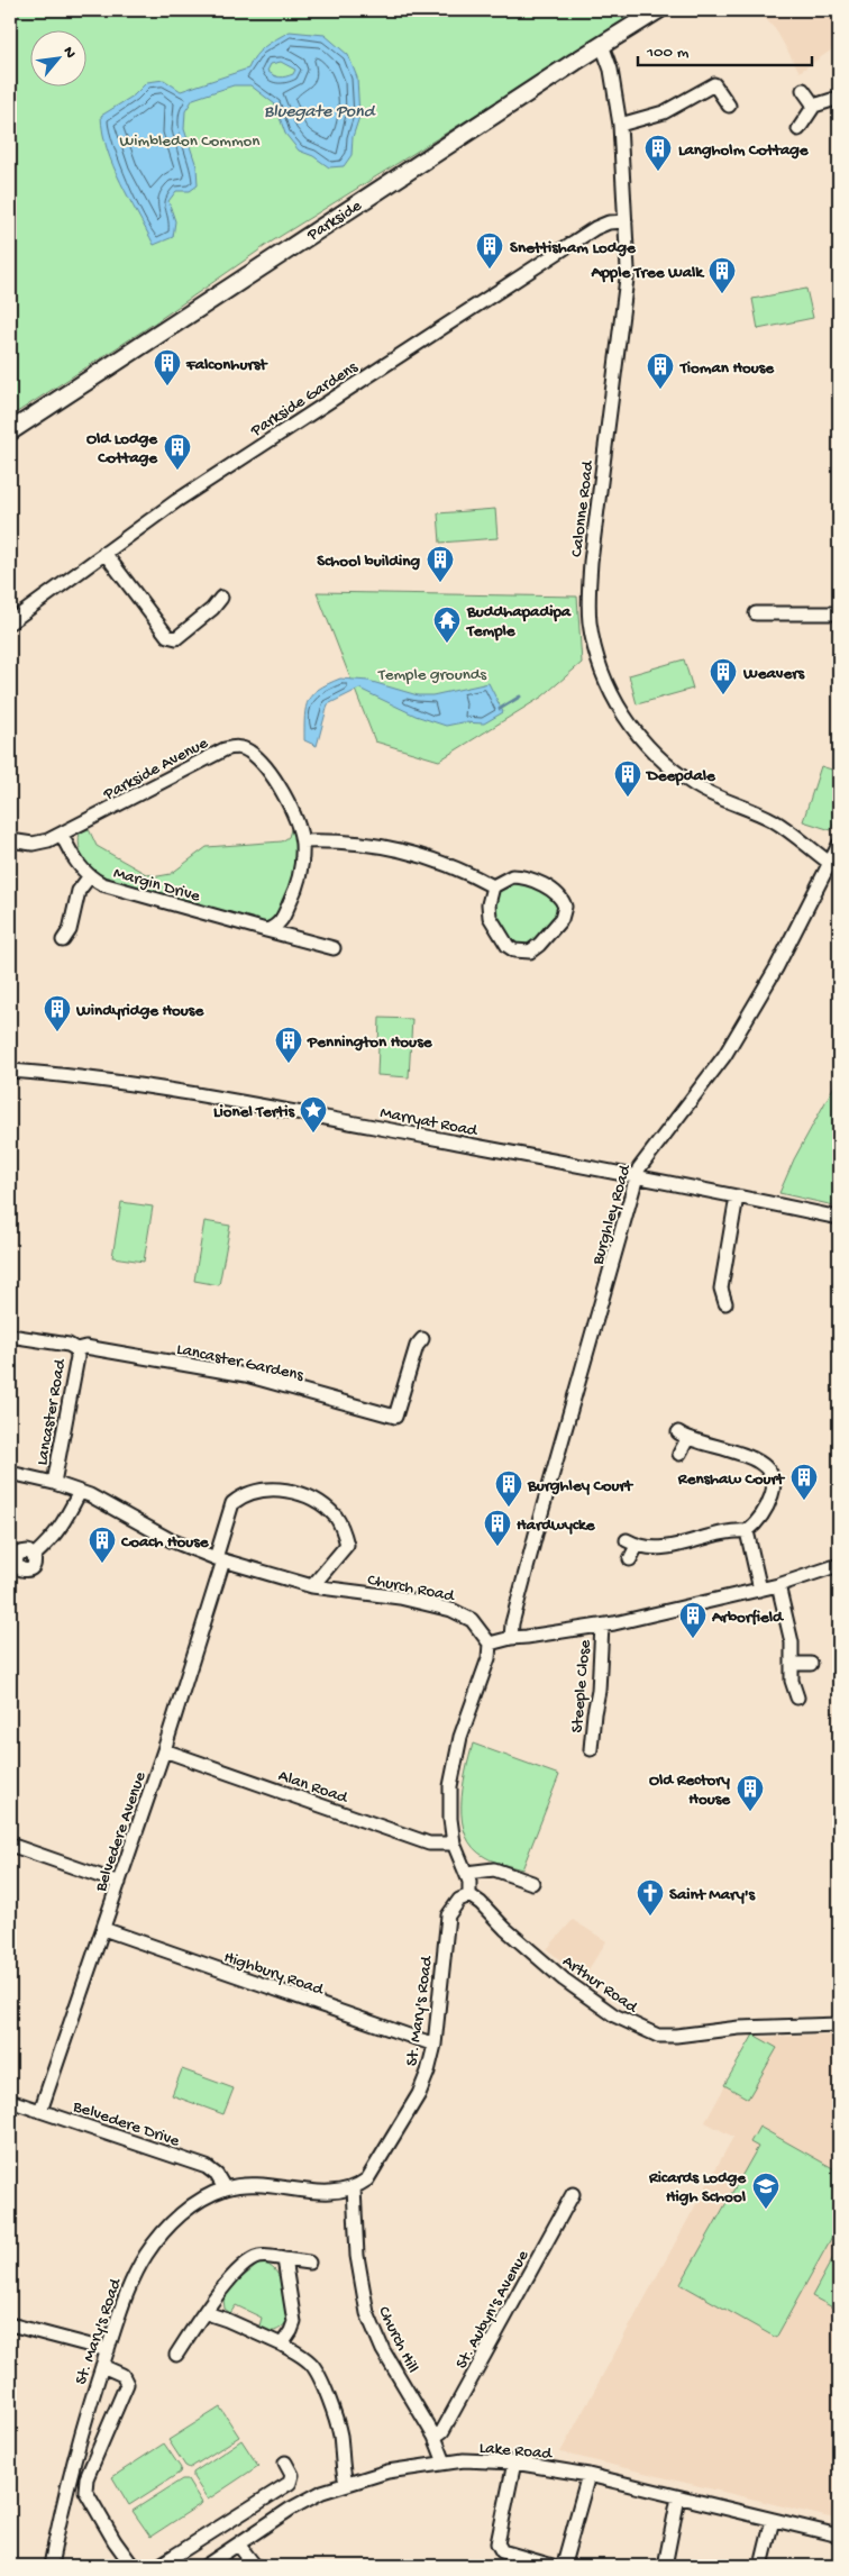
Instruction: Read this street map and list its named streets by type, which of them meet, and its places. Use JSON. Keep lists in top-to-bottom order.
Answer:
{
  "streets": {
    "main road": ["Parkside"],
    "street": [
      "Parkside Gardens",
      "Calonne Road",
      "Parkside Avenue",
      "Margin Drive",
      "Marryat Road",
      "Burghley Road",
      "Lancaster Gardens",
      "Lancaster Road",
      "Church Road",
      "Steeple Close",
      "Alan Road",
      "Belvedere Avenue",
      "Highbury Road",
      "Arthur Road",
      "St. Mary's Road",
      "Belvedere Drive",
      "St. Aubyn's Avenue",
      "Church Hill",
      "Lake Road"
    ]
  },
  "crossings": [
    ["Parkside", "Calonne Road"],
    ["Parkside Gardens", "Calonne Road"],
    ["Calonne Road", "Burghley Road"],
    ["Parkside Avenue", "Margin Drive"],
    ["Marryat Road", "Burghley Road"],
    ["Lancaster Gardens", "Lancaster Road"],
    ["Lancaster Road", "Church Road"],
    ["Church Road", "Belvedere Avenue"],
    ["Alan Road", "Belvedere Avenue"],
    ["Belvedere Avenue", "Highbury Road"],
    ["Belvedere Avenue", "Belvedere Drive"],
    ["Highbury Road", "St. Mary's Road"],
    ["Arthur Road", "St. Mary's Road"],
    ["St. Mary's Road", "Belvedere Drive"],
    ["St. Mary's Road", "Church Hill"],
    ["St. Aubyn's Avenue", "Church Hill"],
    ["Church Hill", "Lake Road"]
  ],
  "water": ["Bluegate Pond"],
  "parks": ["Wimbledon Common", "Temple grounds"],
  "places": {
    "building": [
      "Langholm Cottage",
      "Snettisham Lodge",
      "Apple Tree Walk",
      "Falconhurst",
      "Tioman House",
      "Old Lodge Cottage",
      "School building",
      "Weavers",
      "Deepdale",
      "Windyridge House",
      "Pennington House",
      "Renshaw Court",
      "Burghley Court",
      "Hardwycke",
      "Coach House",
      "Arborfield",
      "Old Rectory House"
    ],
    "temple": ["Buddhapadipa Temple"],
    "place": ["Lionel Tertis"],
    "church": ["Saint Mary's"],
    "school or university": ["Ricards Lodge High School"]
  },
  "scale_bar": "100 m",
  "north": "top right"
}
